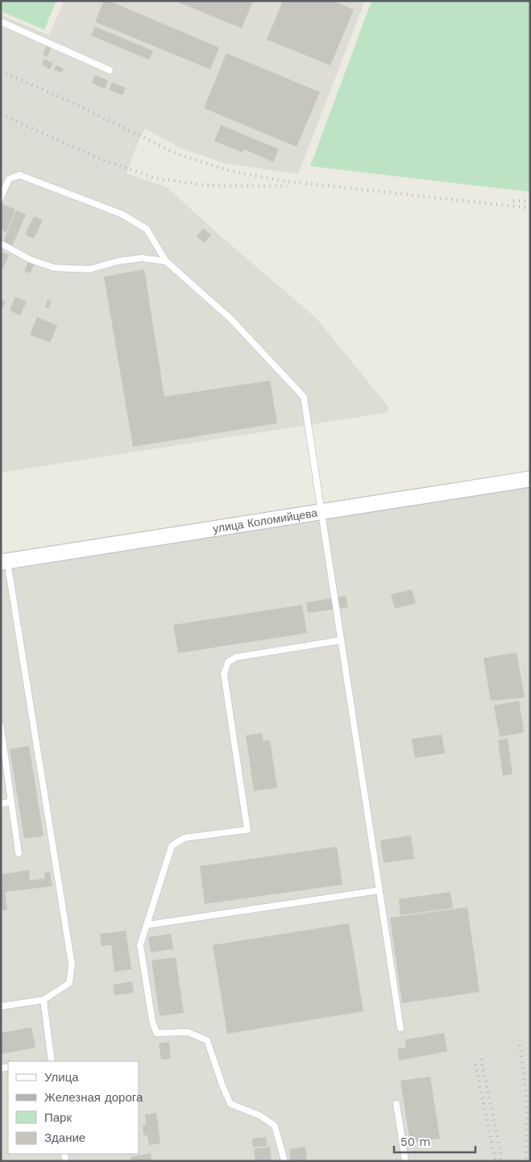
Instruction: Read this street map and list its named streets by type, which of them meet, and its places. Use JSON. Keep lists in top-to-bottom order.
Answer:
{
  "streets": {
    "street": ["улица Коломийцева"]
  },
  "legend": [
    "Улица",
    "Железная дорога",
    "Парк",
    "Здание"
  ],
  "scale_bar": "50 m"
}
